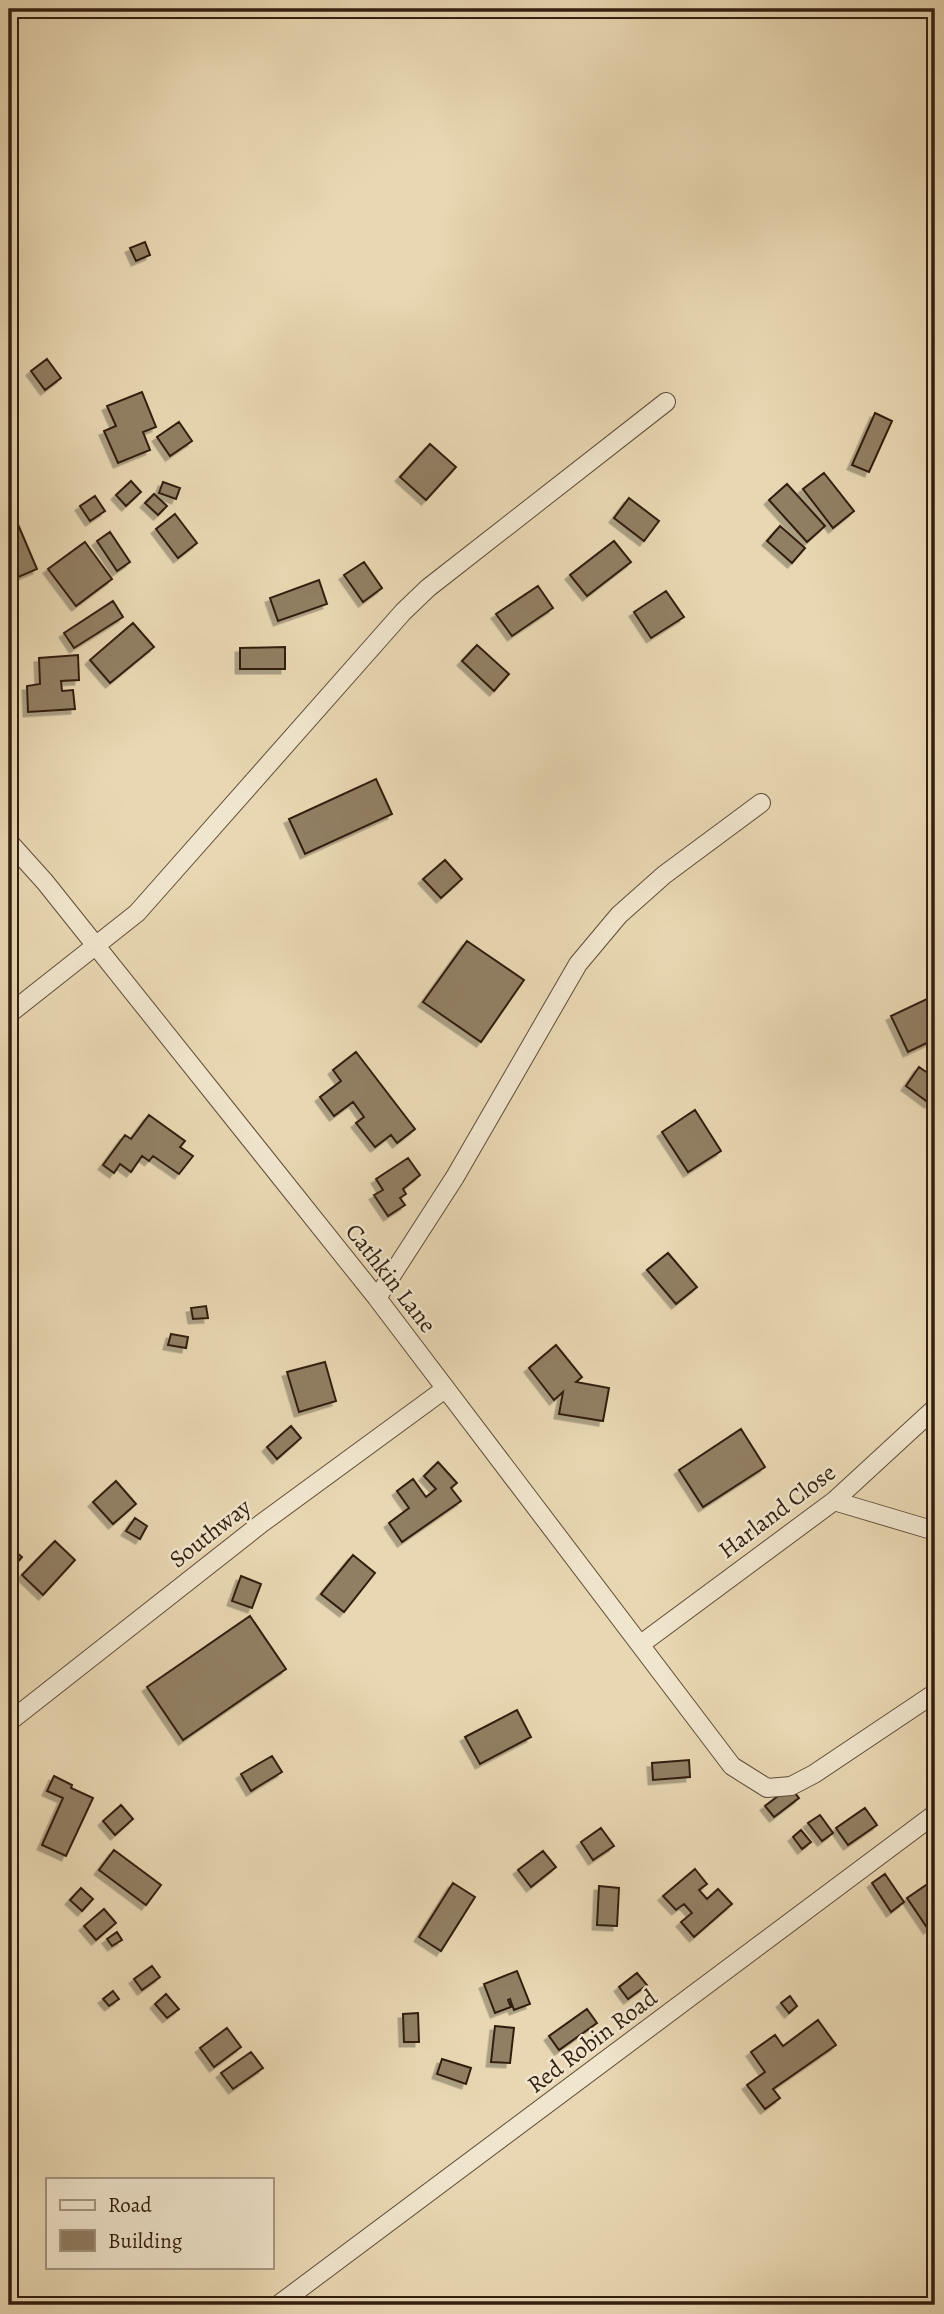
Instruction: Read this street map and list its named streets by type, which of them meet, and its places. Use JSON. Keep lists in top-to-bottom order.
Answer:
{
  "streets": {
    "street": [
      "Cathkin Lane",
      "Harland Close",
      "Southway",
      "Red Robin Road"
    ]
  },
  "crossings": [
    ["Cathkin Lane", "Harland Close"],
    ["Cathkin Lane", "Southway"]
  ],
  "legend": ["Road", "Building"]
}
